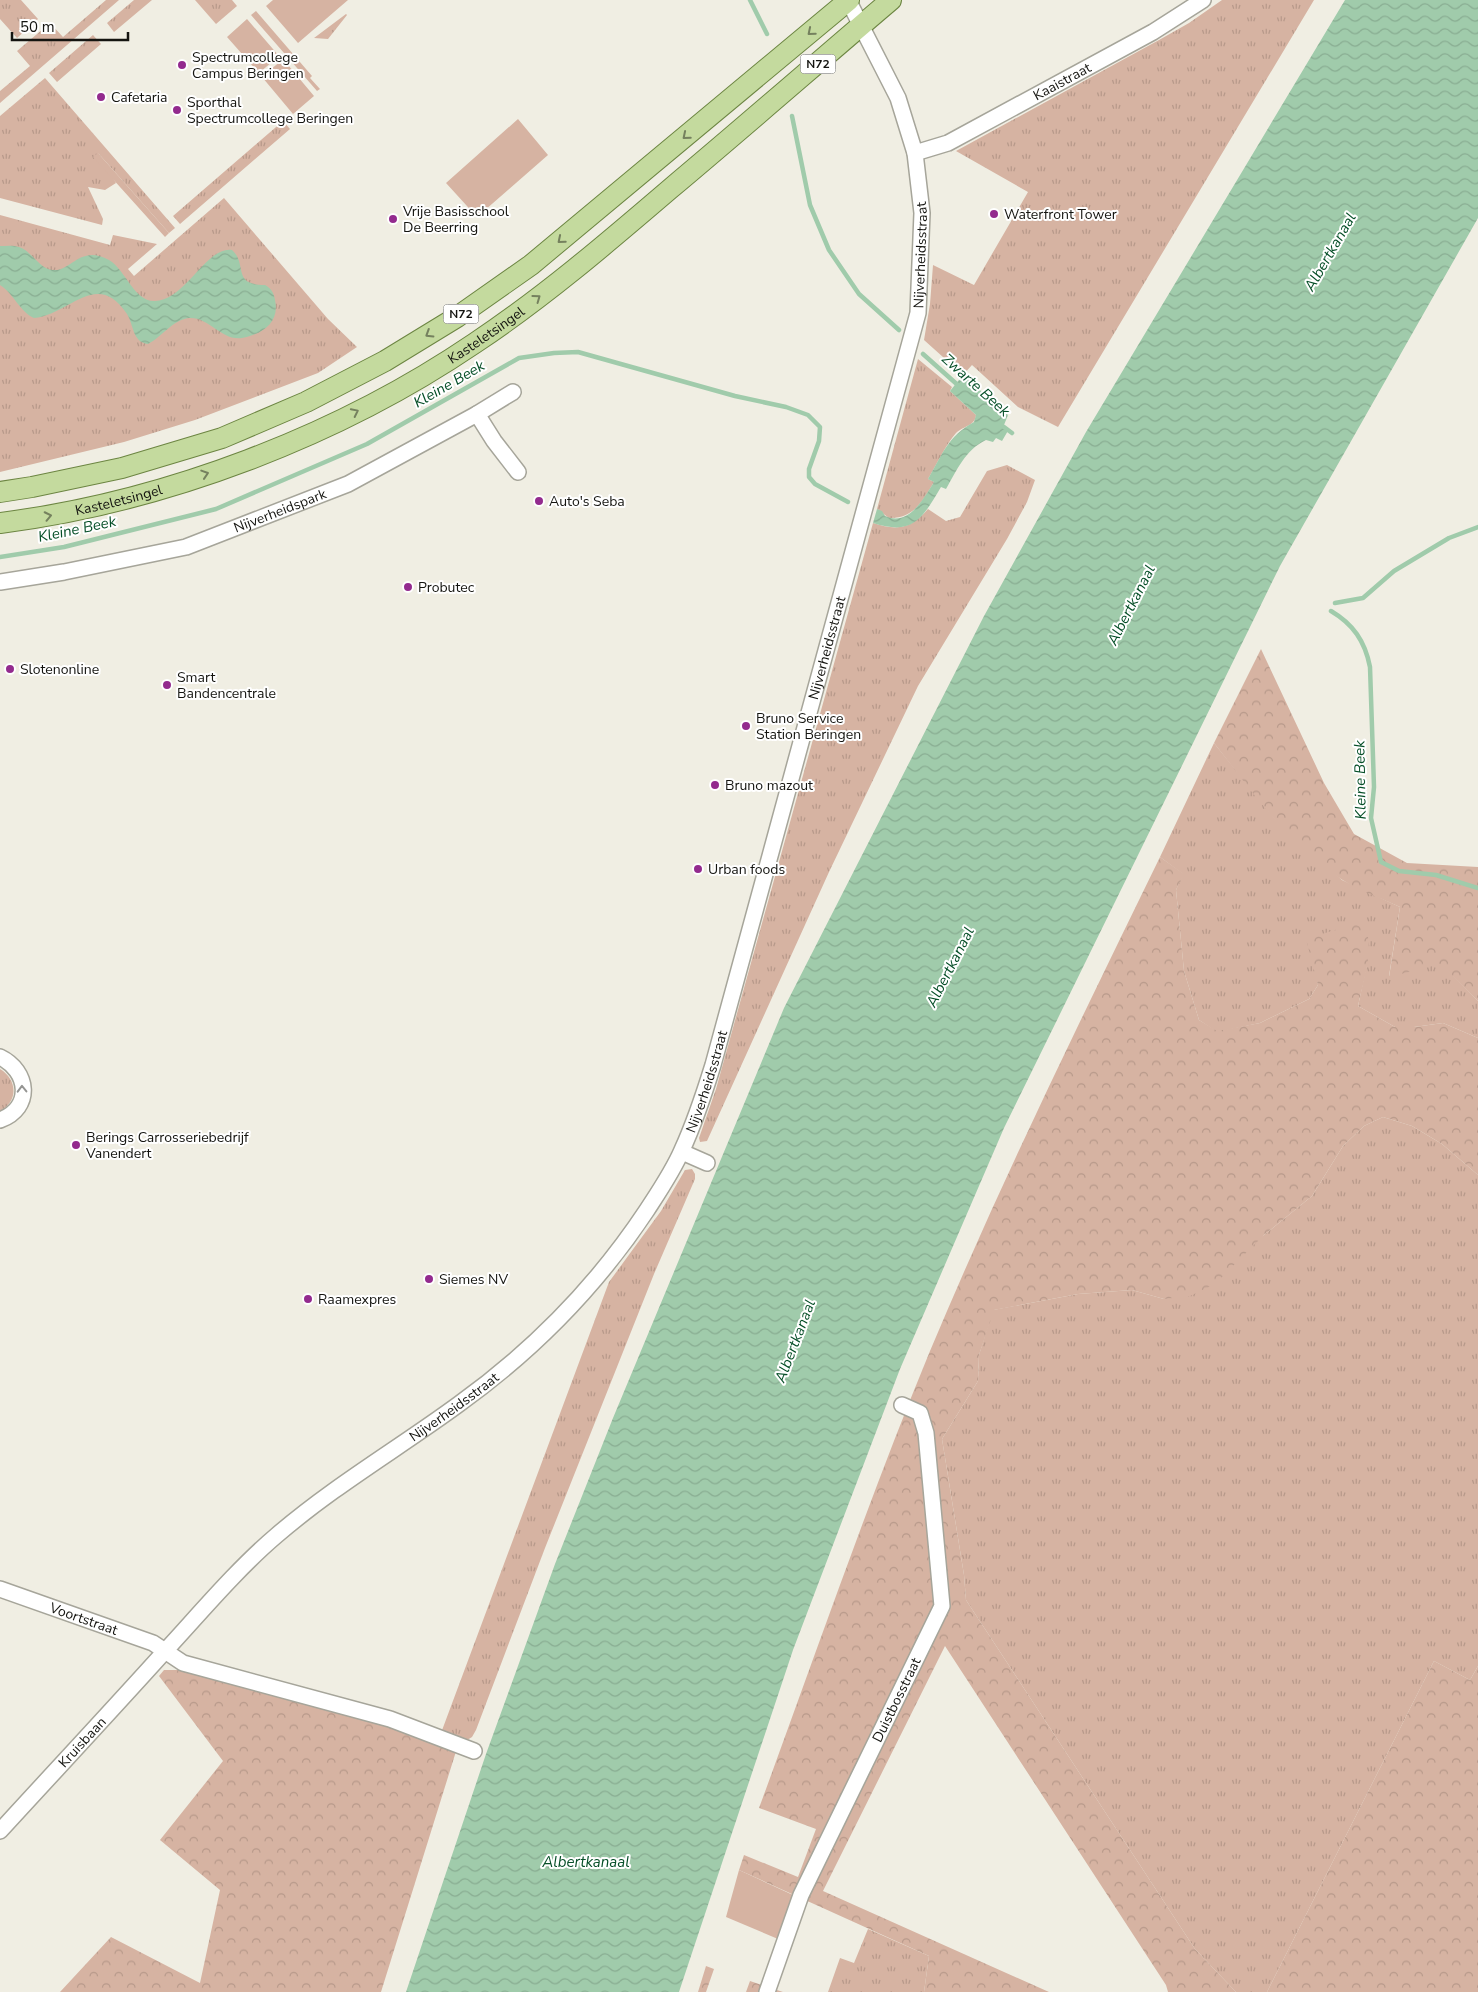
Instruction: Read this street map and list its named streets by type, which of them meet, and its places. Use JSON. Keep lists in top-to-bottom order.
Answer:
{
  "streets": {
    "main road": ["N72", "Kasteletsingel"],
    "street": [
      "Kaaistraat",
      "Nijverheidsstraat",
      "Nijverheidspark",
      "Voortstraat",
      "Duistbosstraat",
      "Kruisbaan"
    ]
  },
  "crossings": [
    ["Kaaistraat", "Nijverheidsstraat"],
    ["Nijverheidsstraat", "Kasteletsingel"],
    ["Nijverheidsstraat", "Voortstraat"],
    ["Nijverheidsstraat", "Kruisbaan"],
    ["Voortstraat", "Kruisbaan"]
  ],
  "water": ["Albertkanaal", "Kleine Beek", "Zwarte Beek"],
  "places": [
    "Spectrumcollege Campus Beringen",
    "Cafetaria",
    "Sporthal Spectrumcollege Beringen",
    "Waterfront Tower",
    "Vrije Basisschool De Beerring",
    "Auto's Seba",
    "Probutec",
    "Slotenonline",
    "Smart Bandencentrale",
    "Bruno Service Station Beringen",
    "Bruno mazout",
    "Urban foods",
    "Berings Carrosseriebedrijf Vanendert",
    "Siemes NV",
    "Raamexpres"
  ],
  "scale_bar": "50 m"
}
